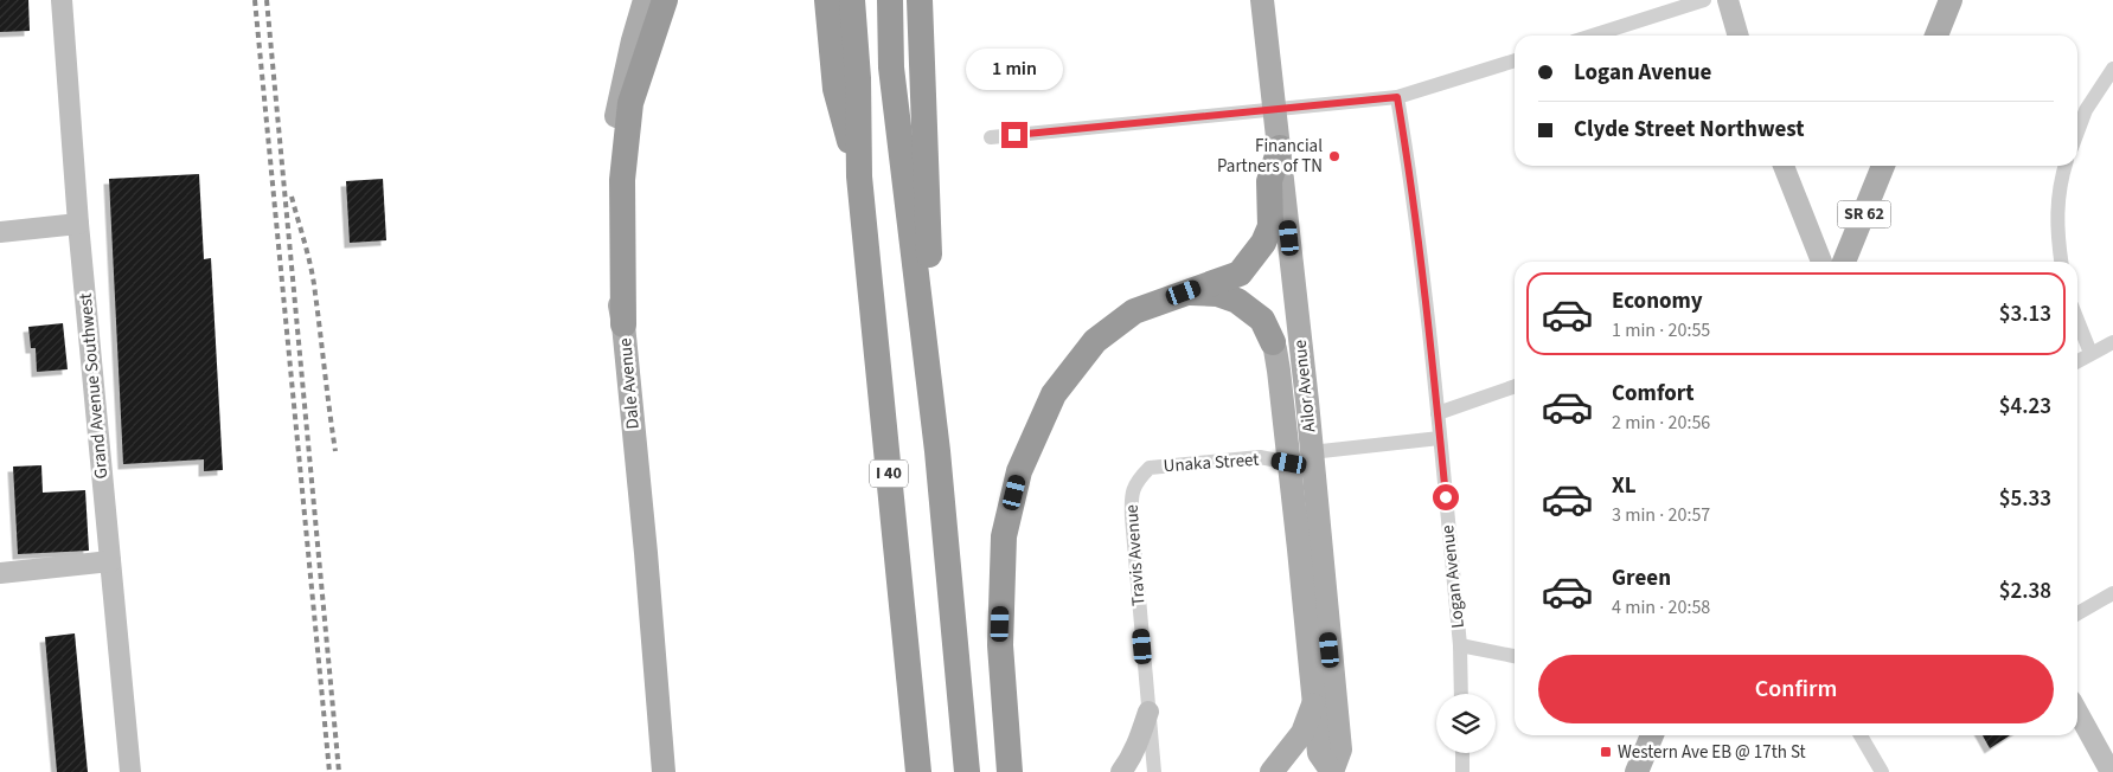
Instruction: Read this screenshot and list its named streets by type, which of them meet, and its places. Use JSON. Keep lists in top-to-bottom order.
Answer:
{
  "streets": {
    "highway": ["I 40"],
    "main road": ["SR 62", "Dale Avenue", "Ailor Avenue"],
    "street": [
      "Grand Avenue Southwest",
      "Unaka Street",
      "Travis Avenue",
      "Logan Avenue"
    ]
  },
  "crossings": [
    ["Ailor Avenue", "Unaka Street"],
    ["Unaka Street", "Travis Avenue"]
  ],
  "places": {
    "other": ["Financial Partners of TN"],
    "transit": ["Western Ave EB @ 17th St"]
  },
  "page": {
    "banner": ["Logan Avenue", "Clyde Street Northwest"],
    "bubble": "1 min",
    "list": [
      {
        "name": "Economy",
        "note": "1 min · 20:55",
        "value": "$3.13"
      },
      {
        "name": "Comfort",
        "note": "2 min · 20:56",
        "value": "$4.23"
      },
      {
        "name": "XL",
        "note": "3 min · 20:57",
        "value": "$5.33"
      },
      {
        "name": "Green",
        "note": "4 min · 20:58",
        "value": "$2.38"
      }
    ],
    "buttons": "Confirm"
  }
}
